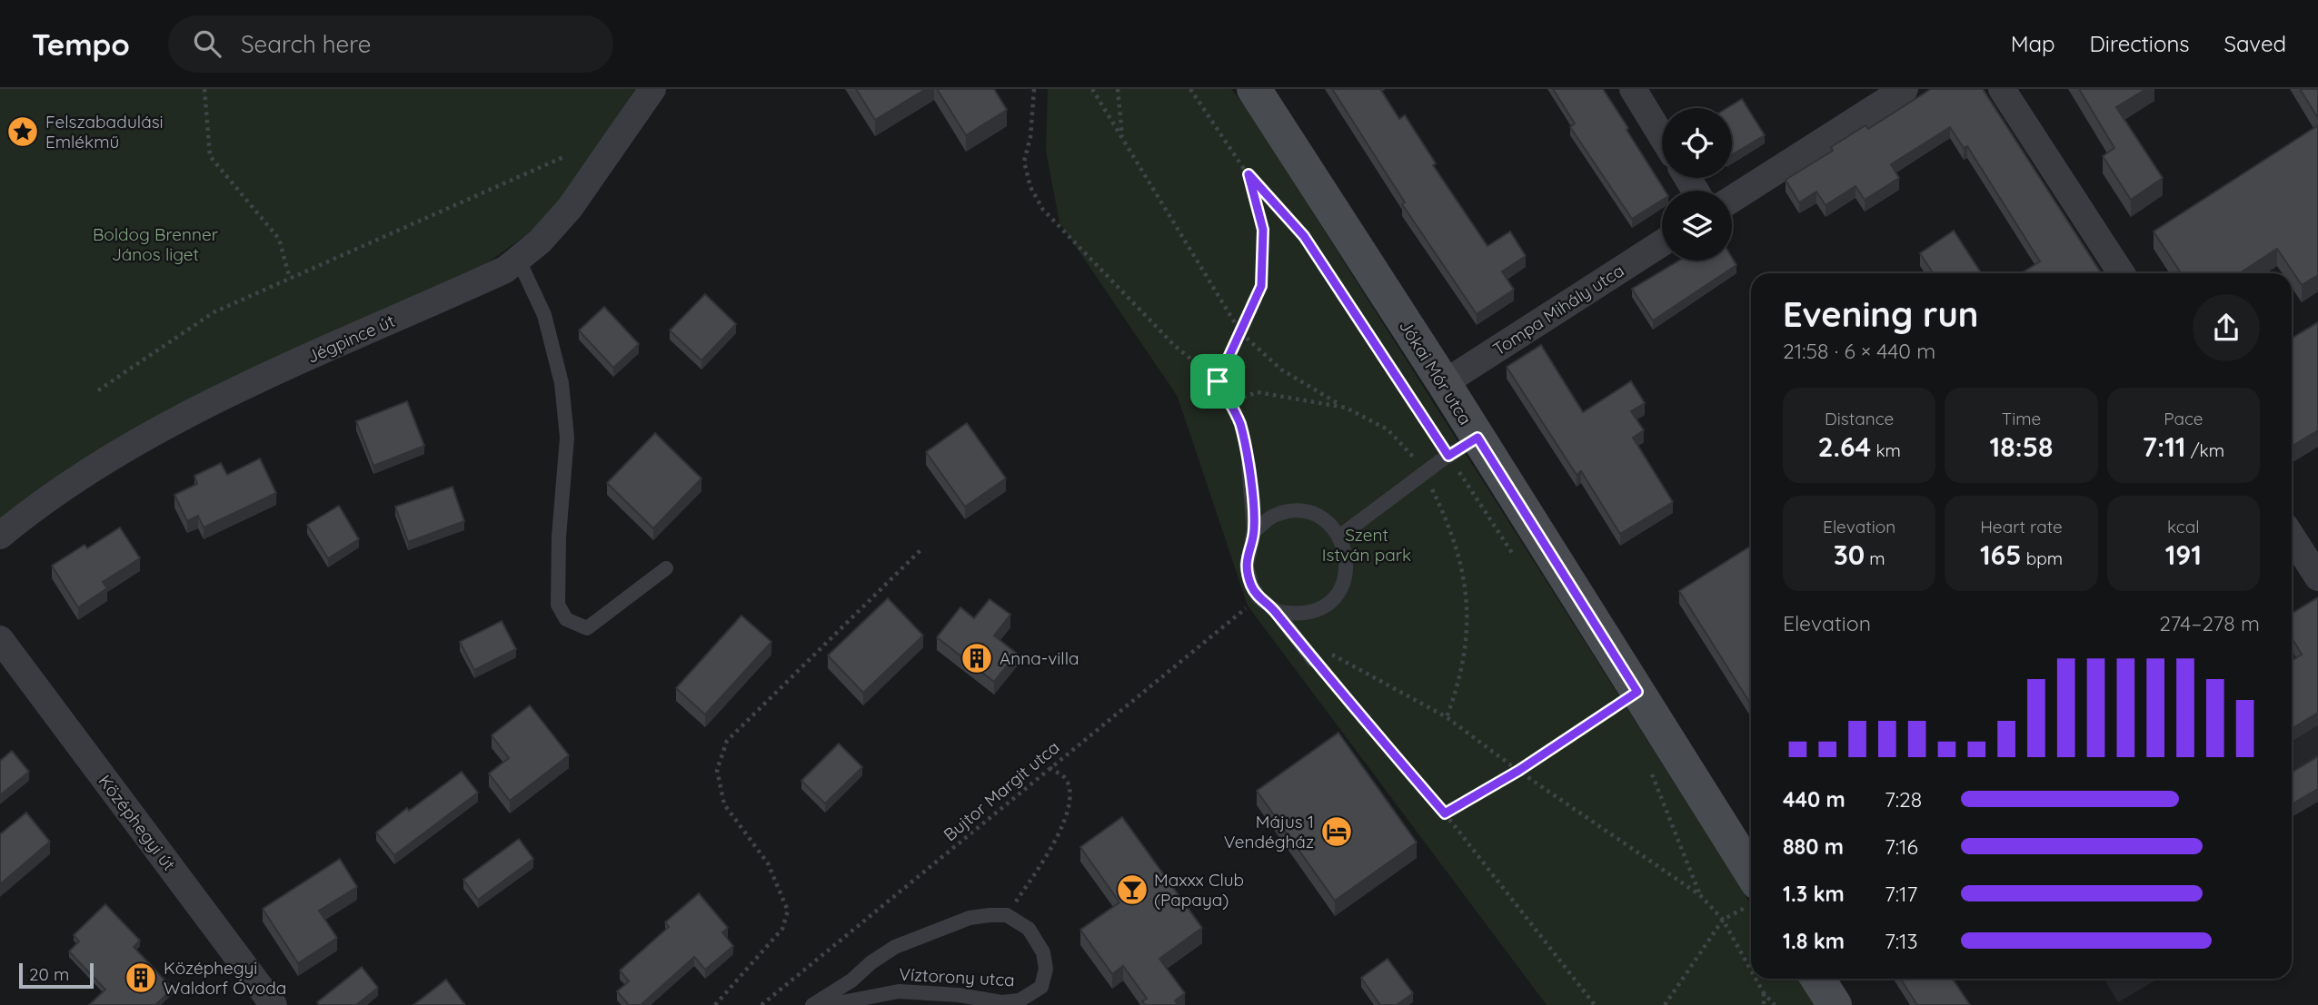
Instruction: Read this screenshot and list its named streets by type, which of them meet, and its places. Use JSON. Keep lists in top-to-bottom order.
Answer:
{
  "streets": {
    "street": [
      "Tompa Mihály utca",
      "Jégpince út",
      "Jókai Mór utca",
      "Középhegyi út"
    ],
    "lane": ["Víztorony utca"],
    "path": ["Bujtor Margit utca"]
  },
  "crossings": [
    ["Tompa Mihály utca", "Jókai Mór utca"]
  ],
  "parks": ["Boldog Brenner János liget", "Szent István park"],
  "places": {
    "place": ["Felszabadulási Emlékmű"],
    "building": ["Anna-villa", "Középhegyi Waldorf Óvoda"],
    "hotel": ["Május 1 Vendégház"],
    "bar": ["Maxxx Club (Papaya)"]
  },
  "scale_bar": "20 m",
  "page": {
    "header": "Tempo",
    "search": "Search here",
    "nav": ["Map", "Directions", "Saved"],
    "heading": ["Evening run", "21:58 · 6 × 440 m"],
    "stats": [
      ["Distance", "2.64 km"],
      ["Time", "18:58"],
      ["Pace", "7:11 /km"],
      ["Elevation", "30 m"],
      ["Heart rate", "165 bpm"],
      ["kcal", "191"]
    ],
    "chart": ["Elevation", "274–278 m"],
    "list": [
      {
        "name": "440 m",
        "note": "7:28"
      },
      {
        "name": "880 m",
        "note": "7:16"
      },
      {
        "name": "1.3 km",
        "note": "7:17"
      },
      {
        "name": "1.8 km",
        "note": "7:13"
      }
    ],
    "scale": "20 m"
  }
}
